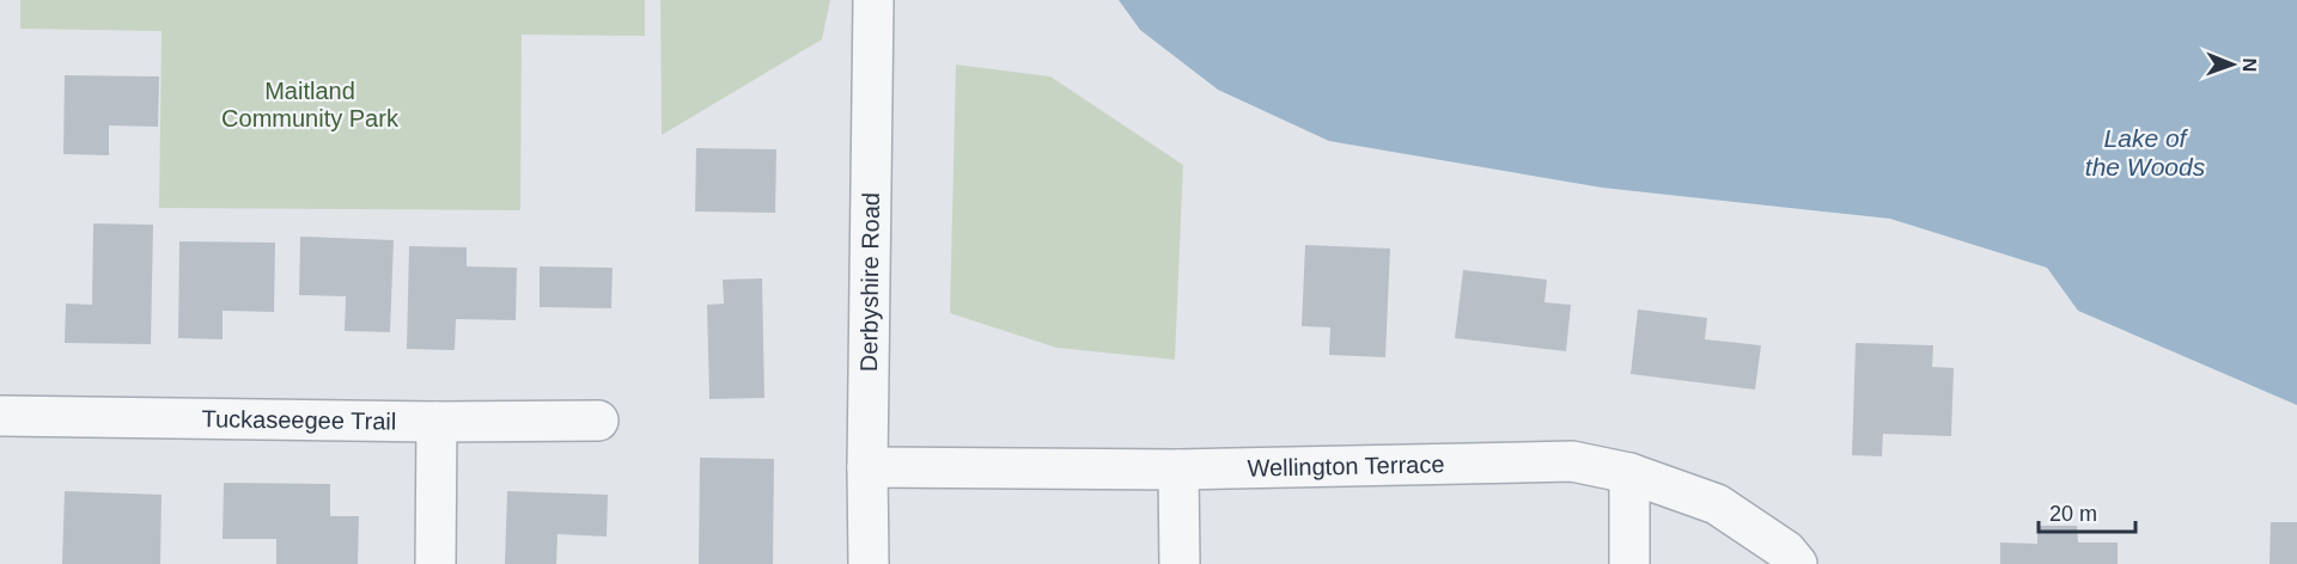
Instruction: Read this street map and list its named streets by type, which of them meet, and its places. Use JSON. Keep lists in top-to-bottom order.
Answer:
{
  "streets": {
    "street": ["Derbyshire Road", "Tuckaseegee Trail", "Wellington Terrace"]
  },
  "crossings": [
    ["Derbyshire Road", "Wellington Terrace"]
  ],
  "water": ["Lake of the Woods"],
  "parks": ["Maitland Community Park"],
  "scale_bar": "20 m",
  "north": "right"
}
